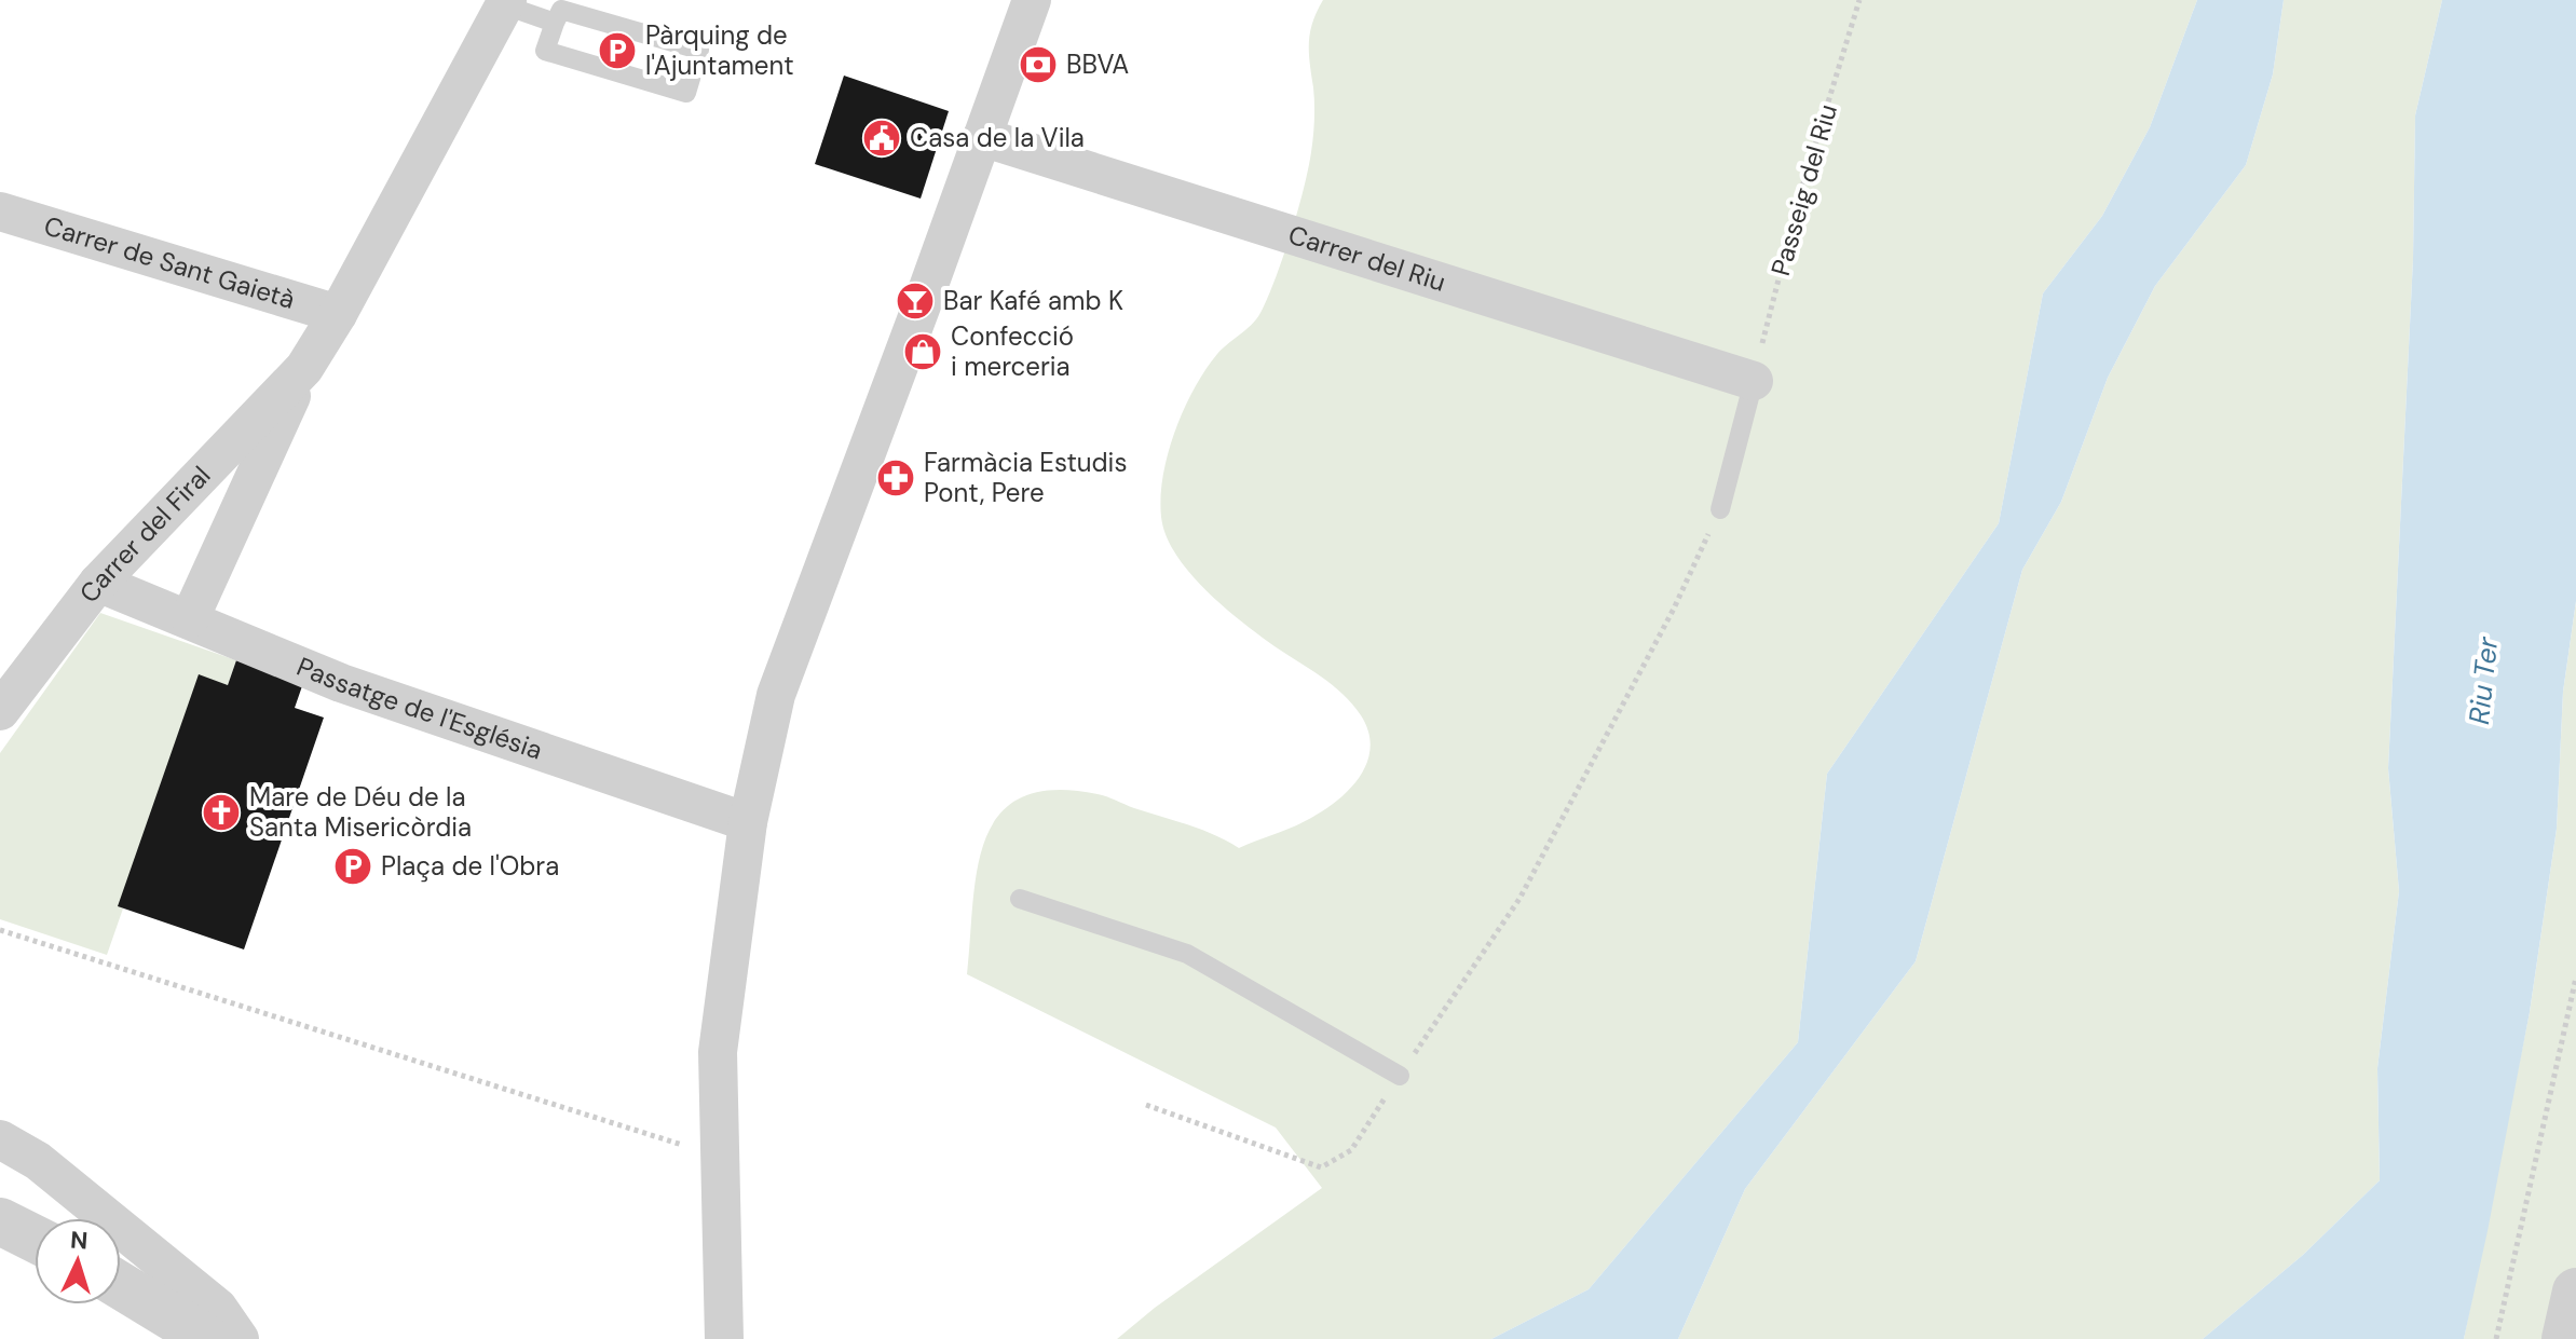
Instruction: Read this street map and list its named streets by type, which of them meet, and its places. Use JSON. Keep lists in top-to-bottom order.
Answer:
{
  "streets": {
    "street": [
      "Carrer del Riu",
      "Carrer de Sant Gaietà",
      "Carrer del Firal",
      "Passatge de l'Església"
    ],
    "path": ["Passeig del Riu"]
  },
  "crossings": [
    ["Passeig del Riu", "Carrer del Riu"],
    ["Carrer de Sant Gaietà", "Carrer del Firal"],
    ["Carrer del Firal", "Passatge de l'Església"]
  ],
  "water": ["Riu Ter"],
  "places": {
    "parking": ["Pàrquing de l'Ajuntament", "Plaça de l'Obra"],
    "bank": ["BBVA"],
    "public building": ["Casa de la Vila"],
    "bar": ["Bar Kafé amb K"],
    "shop": ["Confecció i merceria"],
    "pharmacy": ["Farmàcia Estudis Pont, Pere"],
    "church": ["Mare de Déu de la Santa Misericòrdia"]
  },
  "north": "top"
}
